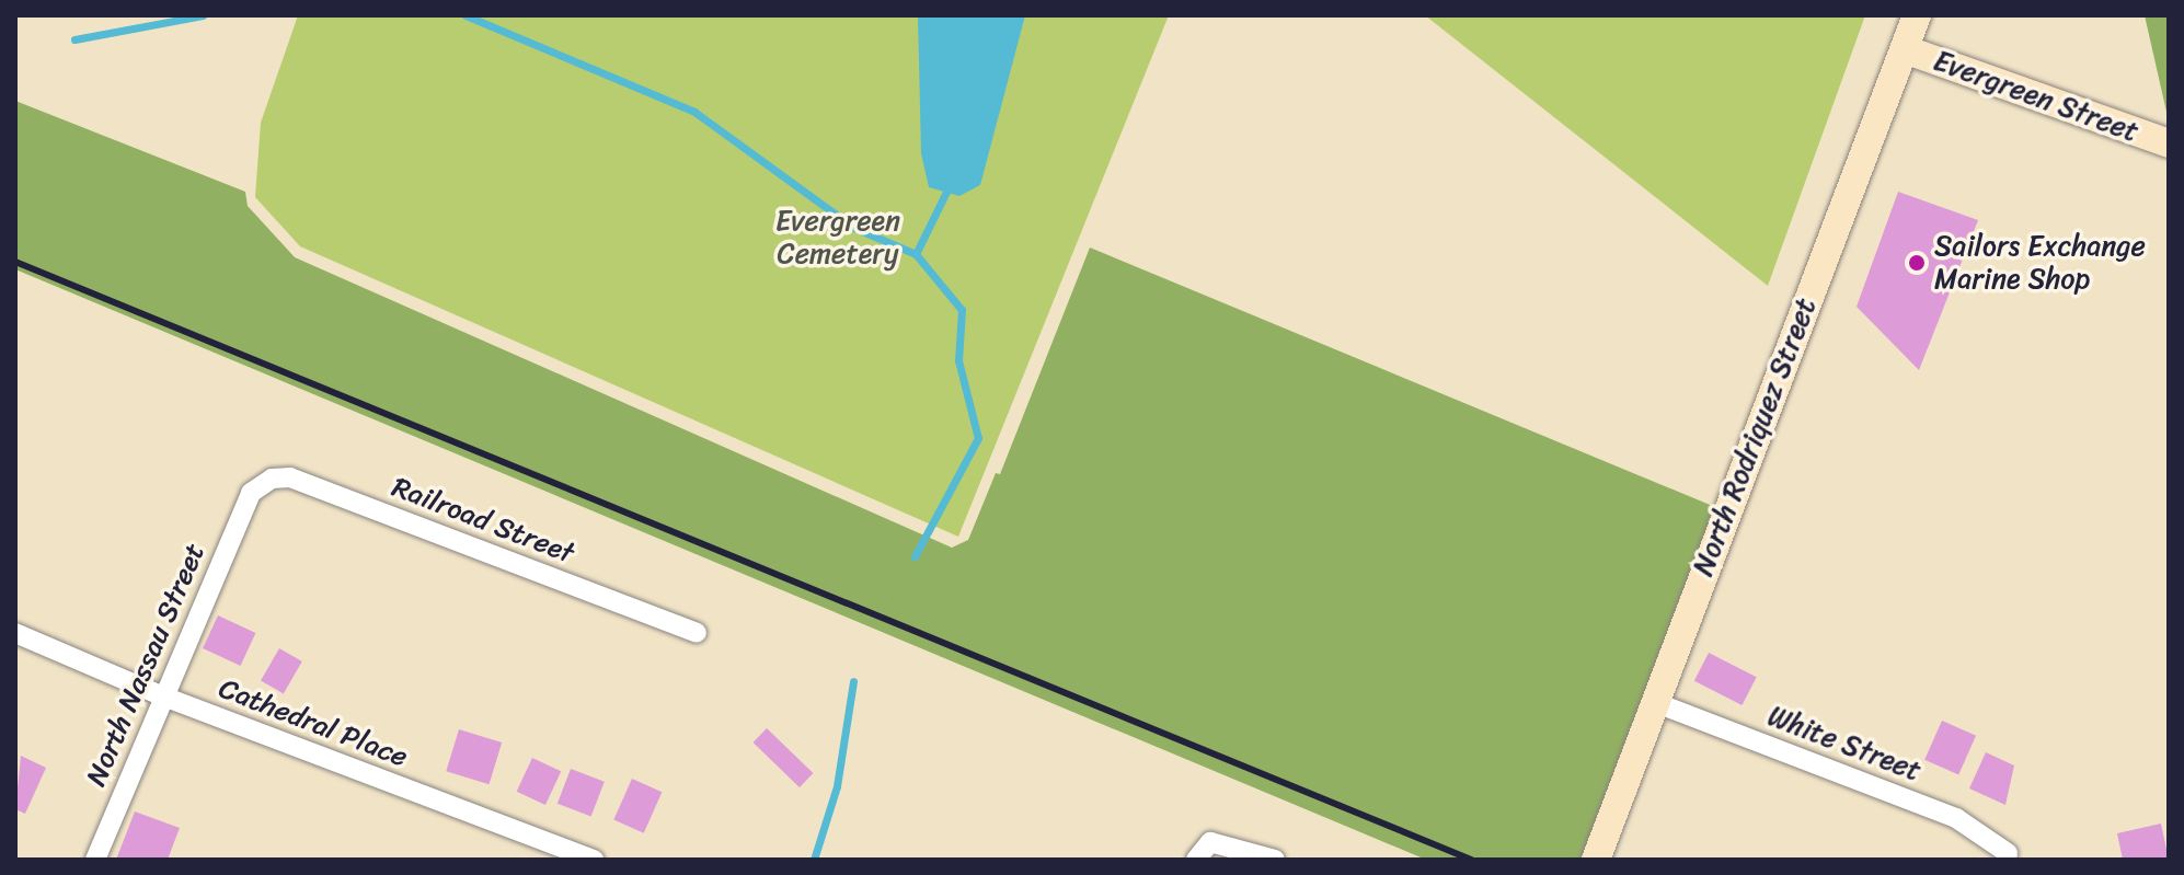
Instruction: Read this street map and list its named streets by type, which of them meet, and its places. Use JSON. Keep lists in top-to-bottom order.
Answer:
{
  "streets": {
    "street": [
      "Evergreen Street",
      "North Rodriquez Street",
      "Railroad Street",
      "North Nassau Street",
      "Cathedral Place",
      "White Street"
    ]
  },
  "crossings": [
    ["Evergreen Street", "North Rodriquez Street"],
    ["North Rodriquez Street", "White Street"],
    ["Railroad Street", "North Nassau Street"],
    ["North Nassau Street", "Cathedral Place"]
  ],
  "parks": ["Evergreen Cemetery"],
  "places": ["Sailors Exchange Marine Shop"]
}
